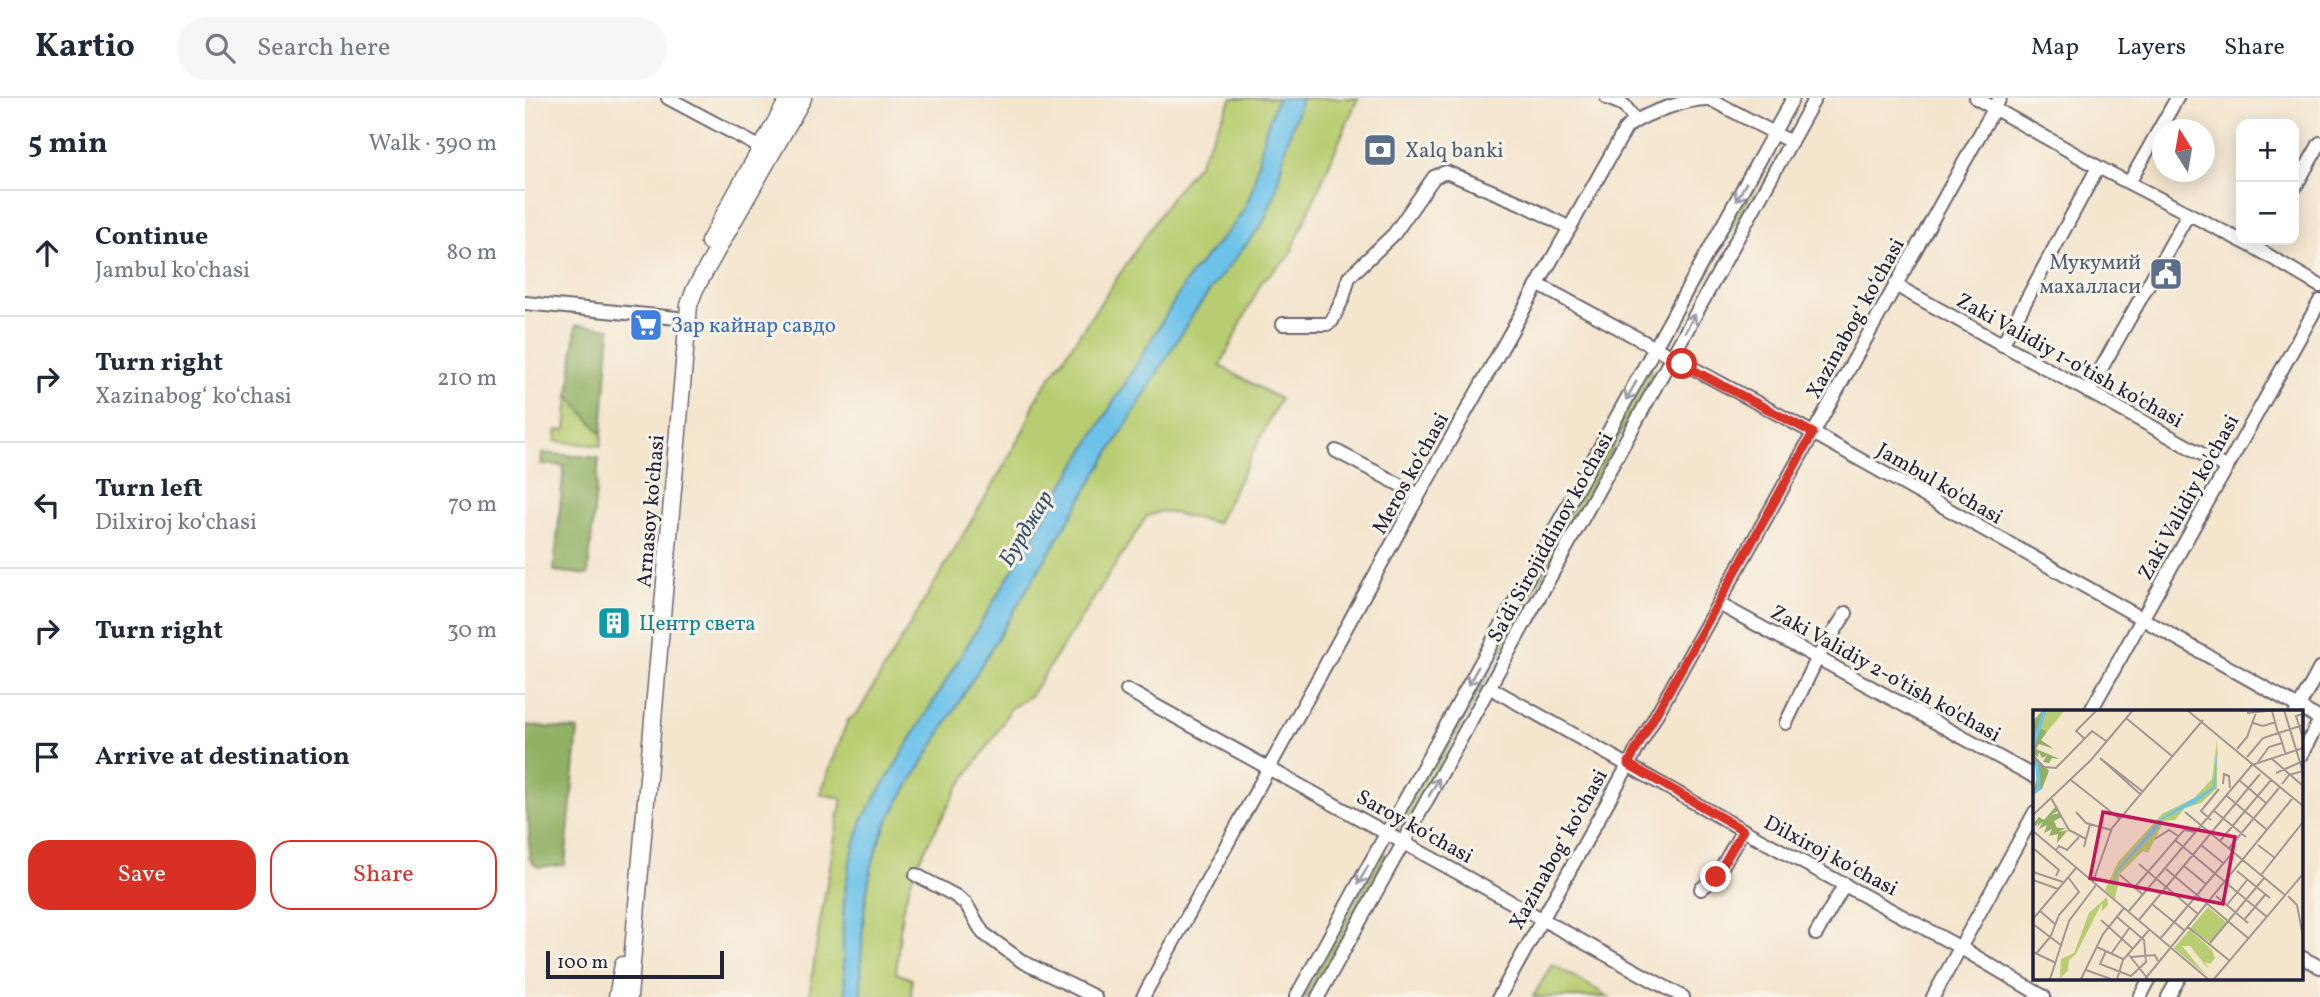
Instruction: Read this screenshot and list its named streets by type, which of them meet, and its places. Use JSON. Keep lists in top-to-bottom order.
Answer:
{
  "streets": {
    "main road": ["Arnasoy ko'chasi"],
    "street": [
      "Xazinabog‘ ko‘chasi",
      "Zaki Validiy 1-o'tish ko'chasi",
      "Meros ko‘chasi",
      "Jambul ko'chasi",
      "Zaki Validiy ko'chasi",
      "Sa'di Sirojiddinov ko'chasi",
      "Zaki Validiy 2-o'tish ko'chasi",
      "Saroy ko‘chasi",
      "Dilxiroj ko‘chasi"
    ]
  },
  "crossings": [
    ["Xazinabog‘ ko‘chasi", "Zaki Validiy 1-o'tish ko'chasi"],
    ["Xazinabog‘ ko‘chasi", "Jambul ko'chasi"],
    ["Xazinabog‘ ko‘chasi", "Zaki Validiy 2-o'tish ko'chasi"],
    ["Xazinabog‘ ko‘chasi", "Saroy ko‘chasi"],
    ["Xazinabog‘ ko‘chasi", "Dilxiroj ko‘chasi"],
    ["Zaki Validiy 1-o'tish ko'chasi", "Zaki Validiy ko'chasi"],
    ["Meros ko‘chasi", "Jambul ko'chasi"],
    ["Meros ko‘chasi", "Saroy ko‘chasi"],
    ["Jambul ko'chasi", "Zaki Validiy ko'chasi"],
    ["Jambul ko'chasi", "Sa'di Sirojiddinov ko'chasi"],
    ["Sa'di Sirojiddinov ko'chasi", "Saroy ko‘chasi"],
    ["Sa'di Sirojiddinov ko'chasi", "Dilxiroj ko‘chasi"]
  ],
  "water": ["Бурджар"],
  "places": {
    "bank": ["Xalq banki"],
    "public building": ["Мукумий махалласи"],
    "supermarket": ["Зар кайнар савдо"],
    "building": ["Центр света"]
  },
  "scale_bar": "100 m",
  "north": "top",
  "page": {
    "header": "Kartio",
    "search": "Search here",
    "nav": ["Map", "Layers", "Share"],
    "heading": ["5 min", "Walk · 390 m"],
    "map_buttons": ["+", "−"],
    "list": [
      ["Continue", "Jambul ko'chasi", "80 m"],
      ["Turn right", "Xazinabog‘ ko‘chasi", "210 m"],
      ["Turn left", "Dilxiroj ko‘chasi", "70 m"],
      ["Turn right", "30 m"],
      "Arrive at destination"
    ],
    "buttons": ["Save", "Share"],
    "scale": "100 m"
  }
}
